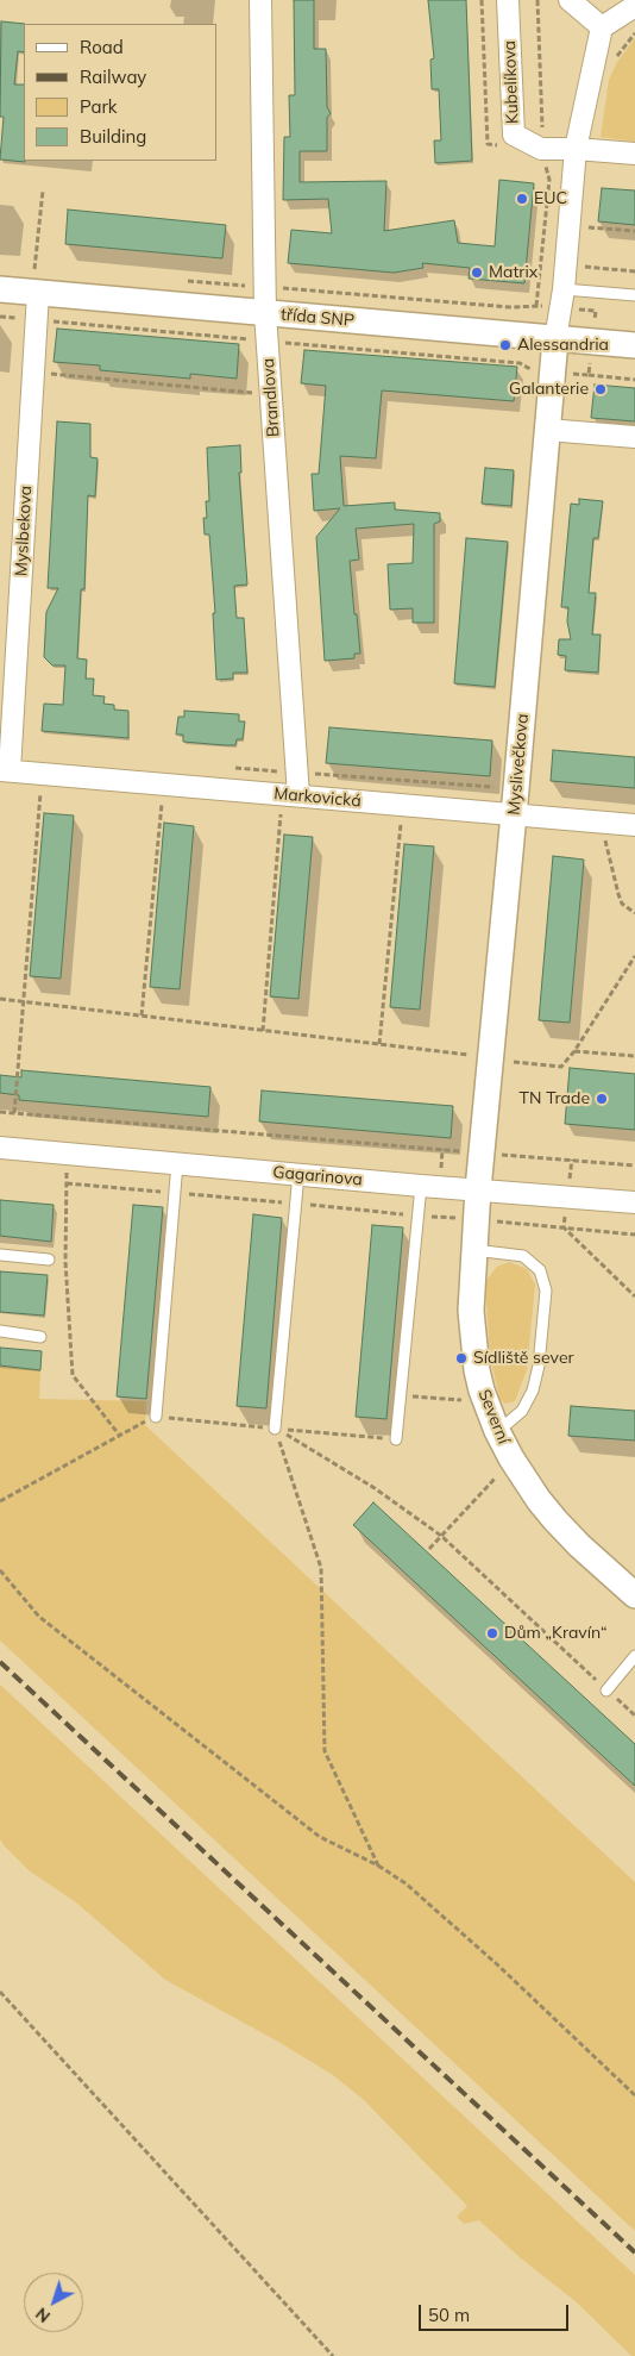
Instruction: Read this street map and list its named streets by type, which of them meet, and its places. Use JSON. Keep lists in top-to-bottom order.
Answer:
{
  "streets": {
    "street": [
      "Kubelíkova",
      "třída SNP",
      "Brandlova",
      "Myslbekova",
      "Myslivečkova",
      "Markovická",
      "Gagarinova",
      "Severní"
    ]
  },
  "crossings": [
    ["třída SNP", "Brandlova"],
    ["třída SNP", "Myslbekova"],
    ["třída SNP", "Myslivečkova"],
    ["Brandlova", "Markovická"],
    ["Myslbekova", "Markovická"],
    ["Myslivečkova", "Markovická"],
    ["Myslivečkova", "Gagarinova"],
    ["Myslivečkova", "Severní"],
    ["Gagarinova", "Severní"]
  ],
  "places": [
    "EUC",
    "Matrix",
    "Alessandria",
    "Galanterie",
    "TN Trade",
    "Sídliště sever",
    "Dům „Kravín“"
  ],
  "legend": [
    "Road",
    "Railway",
    "Park",
    "Building"
  ],
  "scale_bar": "50 m",
  "north": "bottom left"
}
